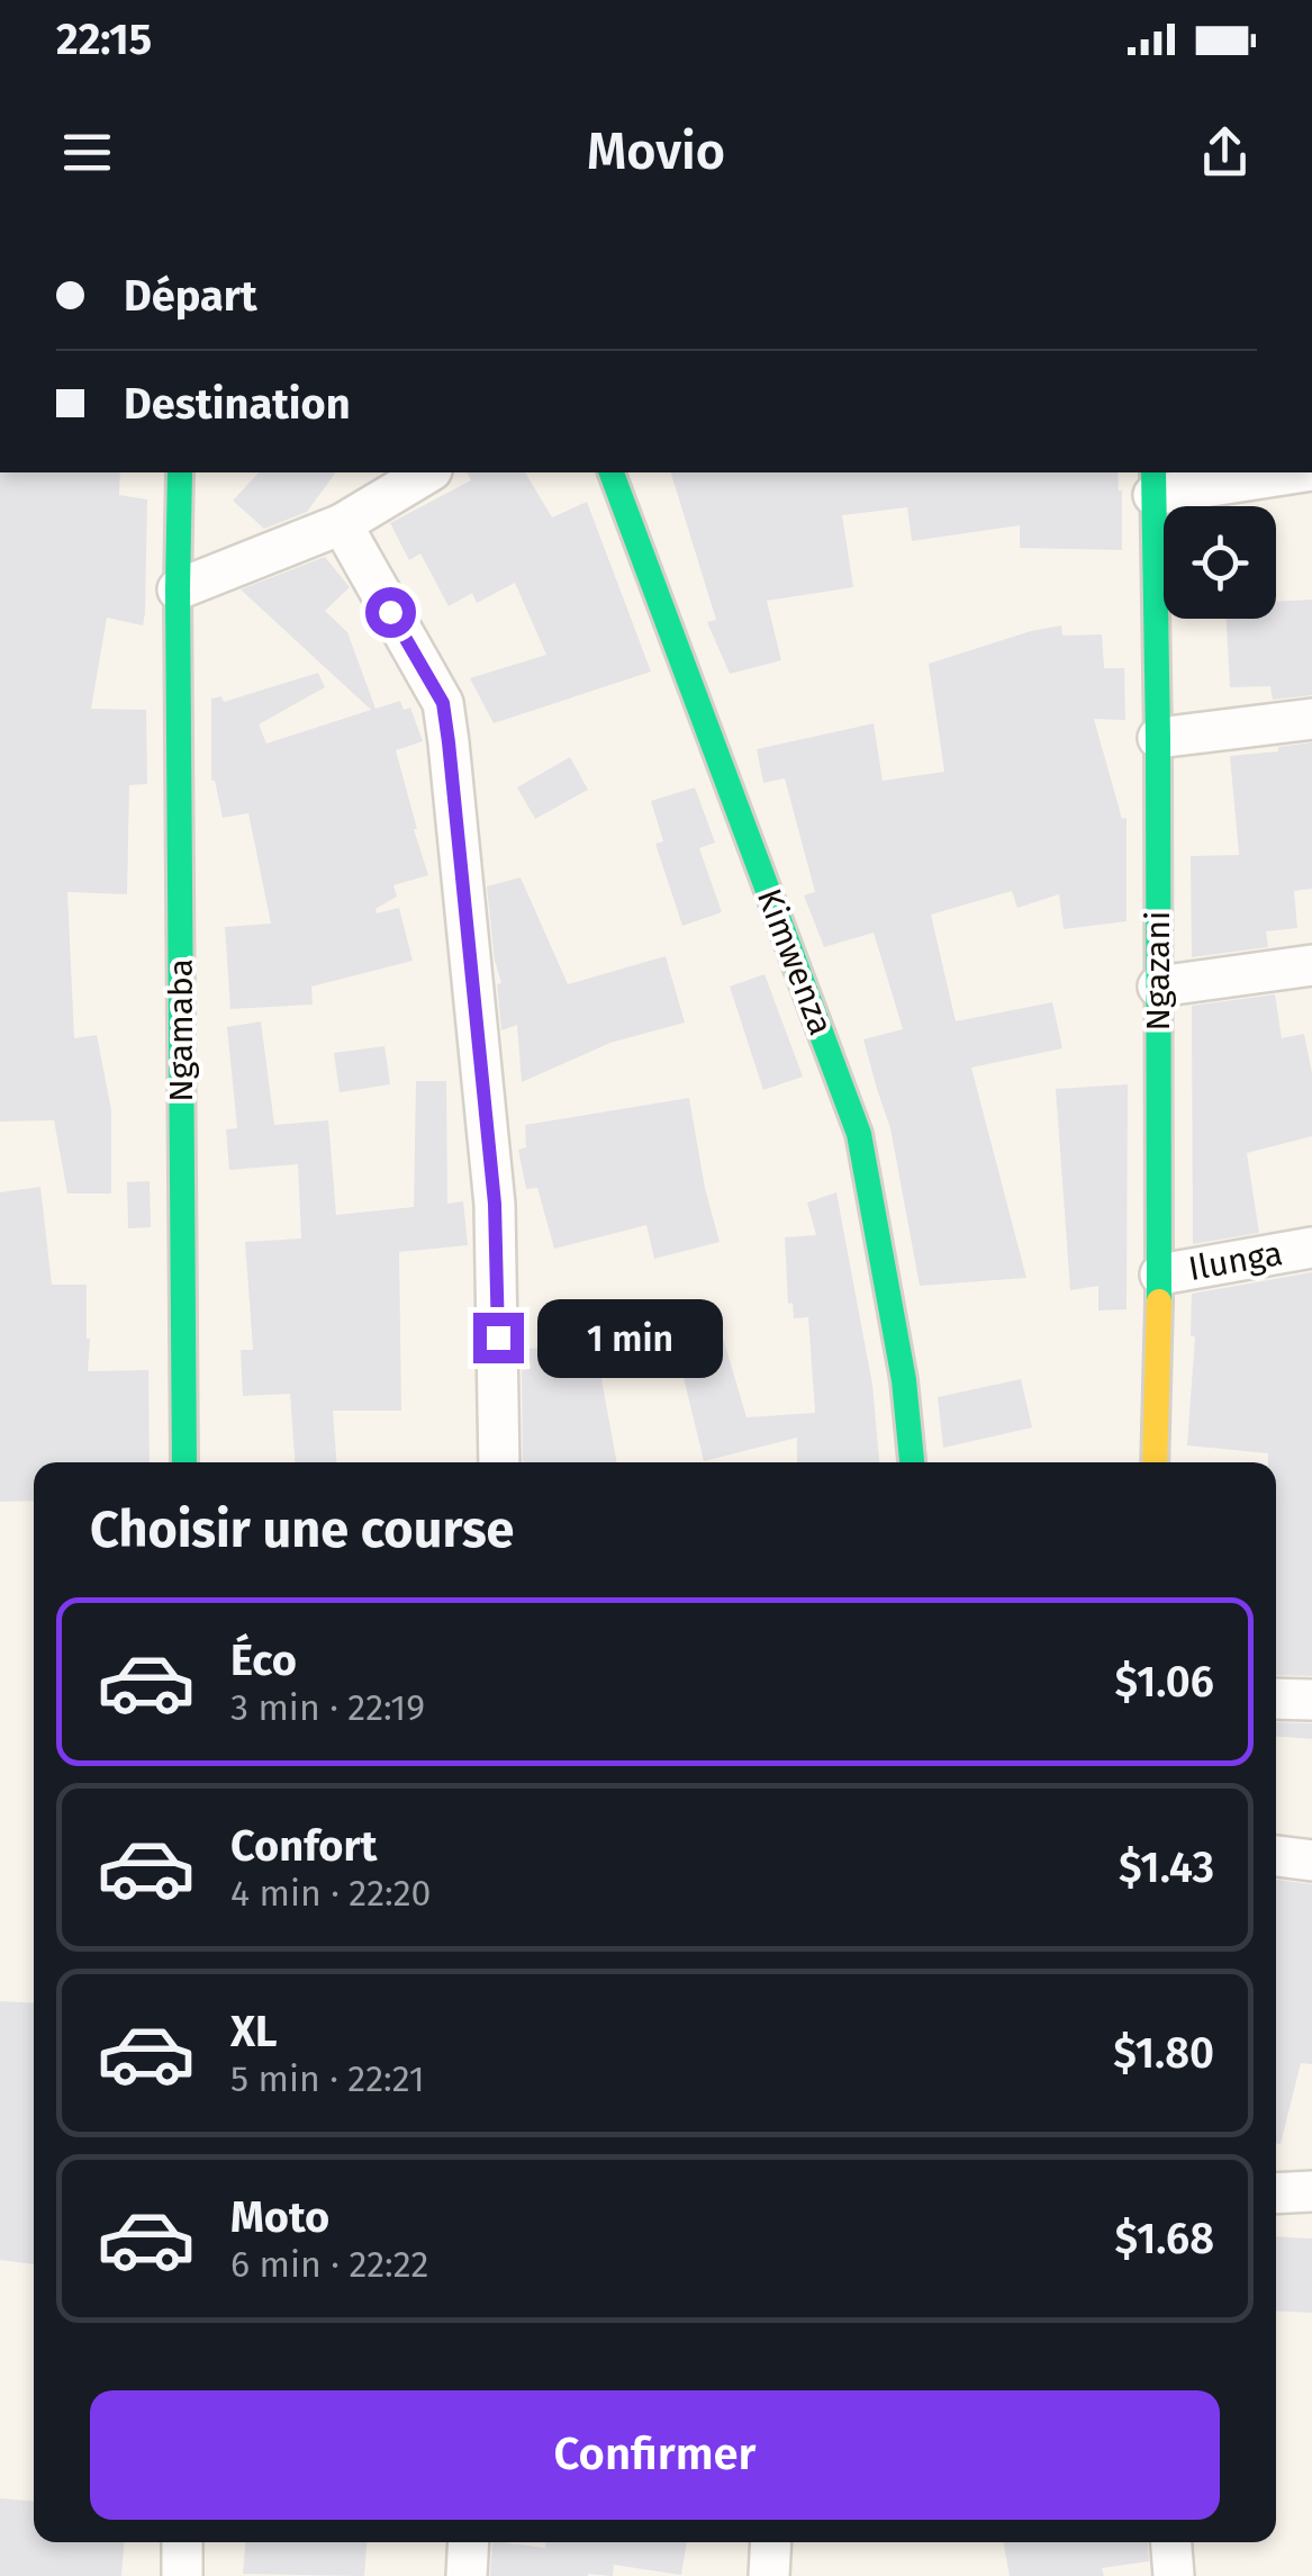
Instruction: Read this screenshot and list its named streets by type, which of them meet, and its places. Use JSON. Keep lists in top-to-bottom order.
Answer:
{
  "streets": {
    "street": [
      "Kimwenza",
      "Ngazani",
      "Ngamaba",
      "Ilunga"
    ]
  },
  "crossings": [
    ["Ngazani", "Ilunga"]
  ],
  "page": {
    "status": "22:15",
    "header": "Movio",
    "banner": ["Départ", "Destination"],
    "bubble": "1 min",
    "heading": "Choisir une course",
    "list": [
      {
        "name": "Éco",
        "note": "3 min · 22:19",
        "value": "$1.06"
      },
      {
        "name": "Confort",
        "note": "4 min · 22:20",
        "value": "$1.43"
      },
      {
        "name": "XL",
        "note": "5 min · 22:21",
        "value": "$1.80"
      },
      {
        "name": "Moto",
        "note": "6 min · 22:22",
        "value": "$1.68"
      }
    ],
    "buttons": "Confirmer"
  }
}
